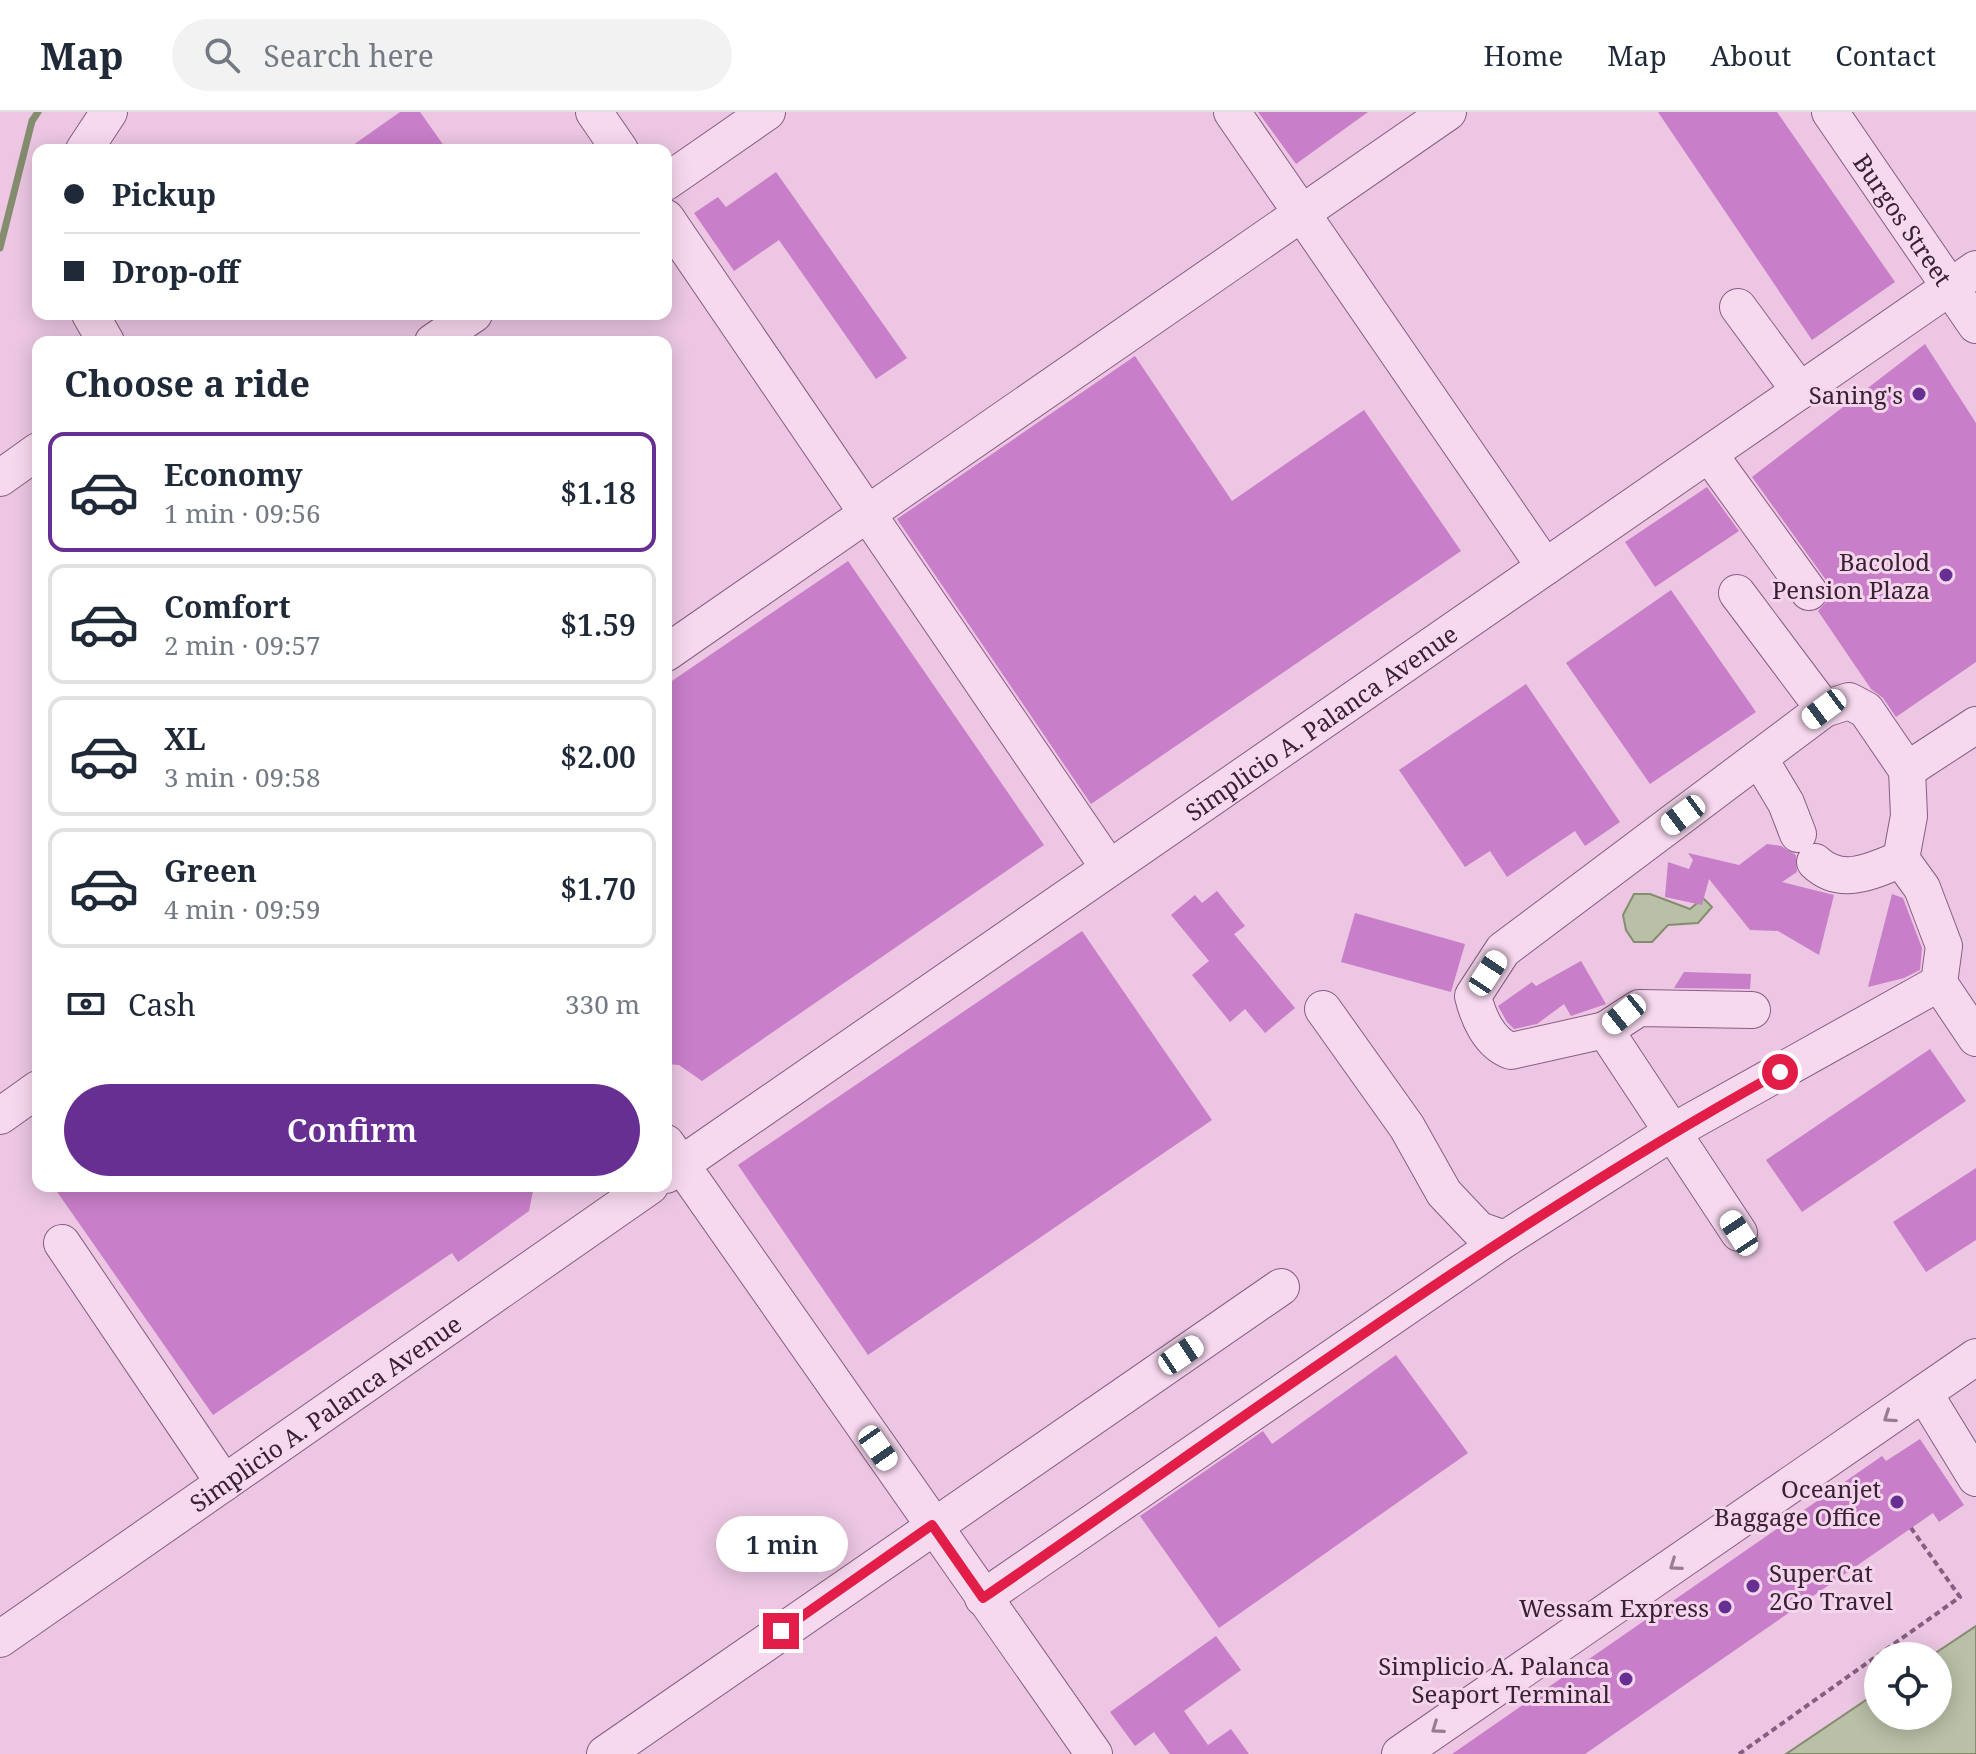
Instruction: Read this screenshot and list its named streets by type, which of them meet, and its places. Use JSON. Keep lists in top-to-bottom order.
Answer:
{
  "streets": {
    "street": ["Burgos Street", "Simplicio A. Palanca Avenue"]
  },
  "crossings": [
    ["Burgos Street", "Simplicio A. Palanca Avenue"]
  ],
  "places": [
    "Saning's",
    "Bacolod Pension Plaza",
    "Oceanjet Baggage Office",
    "SuperCat 2Go Travel",
    "Wessam Express",
    "Simplicio A. Palanca Seaport Terminal"
  ],
  "page": {
    "header": "Map",
    "search": "Search here",
    "nav": [
      "Home",
      "Map",
      "About",
      "Contact"
    ],
    "banner": ["Pickup", "Drop-off"],
    "heading": "Choose a ride",
    "list": [
      {
        "name": "Economy",
        "note": "1 min · 09:56",
        "value": "$1.18"
      },
      {
        "name": "Comfort",
        "note": "2 min · 09:57",
        "value": "$1.59"
      },
      {
        "name": "XL",
        "note": "3 min · 09:58",
        "value": "$2.00"
      },
      {
        "name": "Green",
        "note": "4 min · 09:59",
        "value": "$1.70"
      }
    ],
    "pay": ["Cash", "330 m"],
    "buttons": "Confirm",
    "bubble": "1 min"
  }
}
